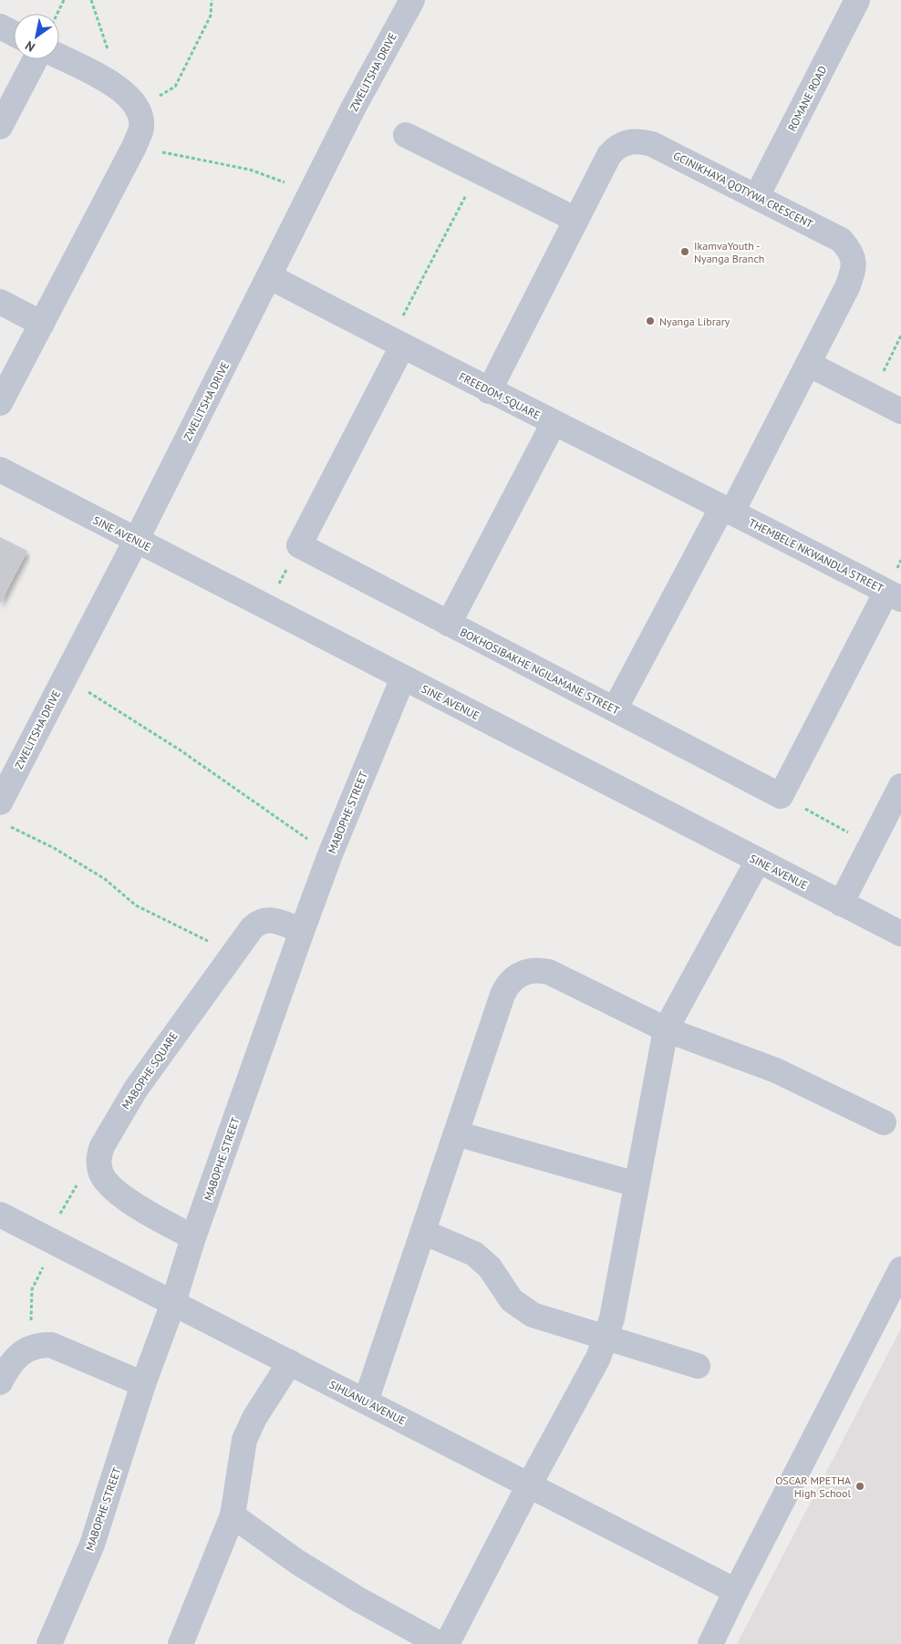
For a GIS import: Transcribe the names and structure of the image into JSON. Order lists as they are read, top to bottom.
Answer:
{
  "streets": {
    "street": [
      "ZWELITSHA DRIVE",
      "ROMANE ROAD",
      "GCINIKHAYA QOTYWA CRESCENT",
      "FREEDOM SQUARE",
      "SINE AVENUE",
      "THEMBELE NKWANDLA STREET",
      "BOKHOSIBAKHE NGILAMANE STREET",
      "MABOPHE STREET",
      "MABOPHE SQUARE",
      "SIHLANU AVENUE"
    ]
  },
  "crossings": [
    ["ZWELITSHA DRIVE", "FREEDOM SQUARE"],
    ["ZWELITSHA DRIVE", "SINE AVENUE"],
    ["ROMANE ROAD", "GCINIKHAYA QOTYWA CRESCENT"],
    ["GCINIKHAYA QOTYWA CRESCENT", "FREEDOM SQUARE"],
    ["GCINIKHAYA QOTYWA CRESCENT", "THEMBELE NKWANDLA STREET"],
    ["GCINIKHAYA QOTYWA CRESCENT", "BOKHOSIBAKHE NGILAMANE STREET"],
    ["FREEDOM SQUARE", "THEMBELE NKWANDLA STREET"],
    ["SINE AVENUE", "MABOPHE STREET"],
    ["MABOPHE STREET", "MABOPHE SQUARE"],
    ["MABOPHE STREET", "SIHLANU AVENUE"]
  ],
  "places": ["IkamvaYouth - Nyanga Branch", "Nyanga Library", "OSCAR MPETHA High School"],
  "north": "bottom left"
}
